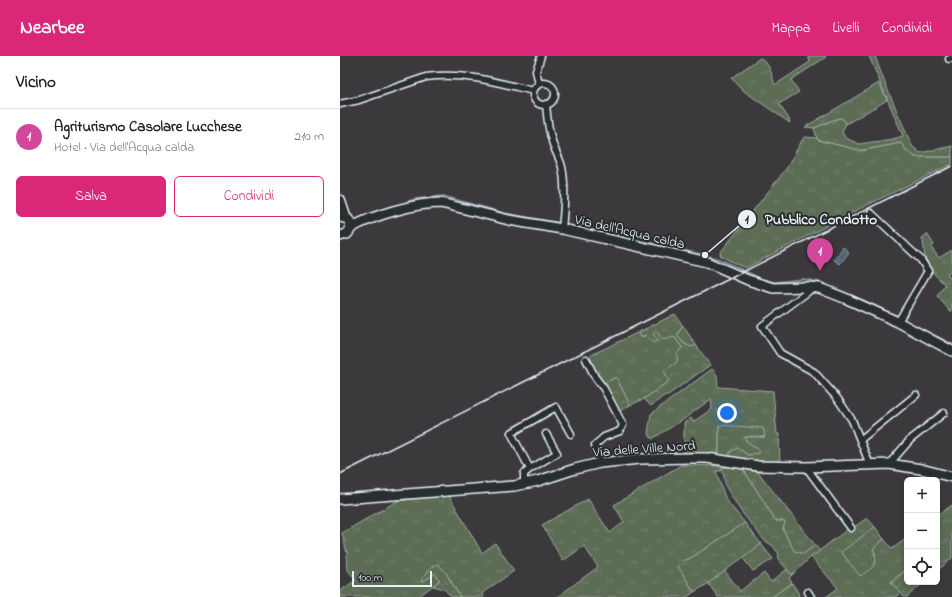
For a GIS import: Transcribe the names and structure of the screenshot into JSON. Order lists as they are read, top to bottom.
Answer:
{
  "streets": {
    "street": ["Via dell'Acqua calda", "Via delle Ville Nord"]
  },
  "places": ["Pubblico Condotto"],
  "scale_bar": "100 m",
  "page": {
    "header": "Nearbee",
    "nav": ["Mappa", "Livelli", "Condividi"],
    "heading": "Vicino",
    "list": [
      {
        "mark": "1",
        "name": "Agriturismo Casolare Lucchese",
        "note": "Hotel · Via dell'Acqua calda",
        "value": "210 m"
      }
    ],
    "buttons": ["Salva", "Condividi"],
    "pins": "1",
    "map_buttons": ["+", "−"],
    "scale": "100 m"
  }
}
